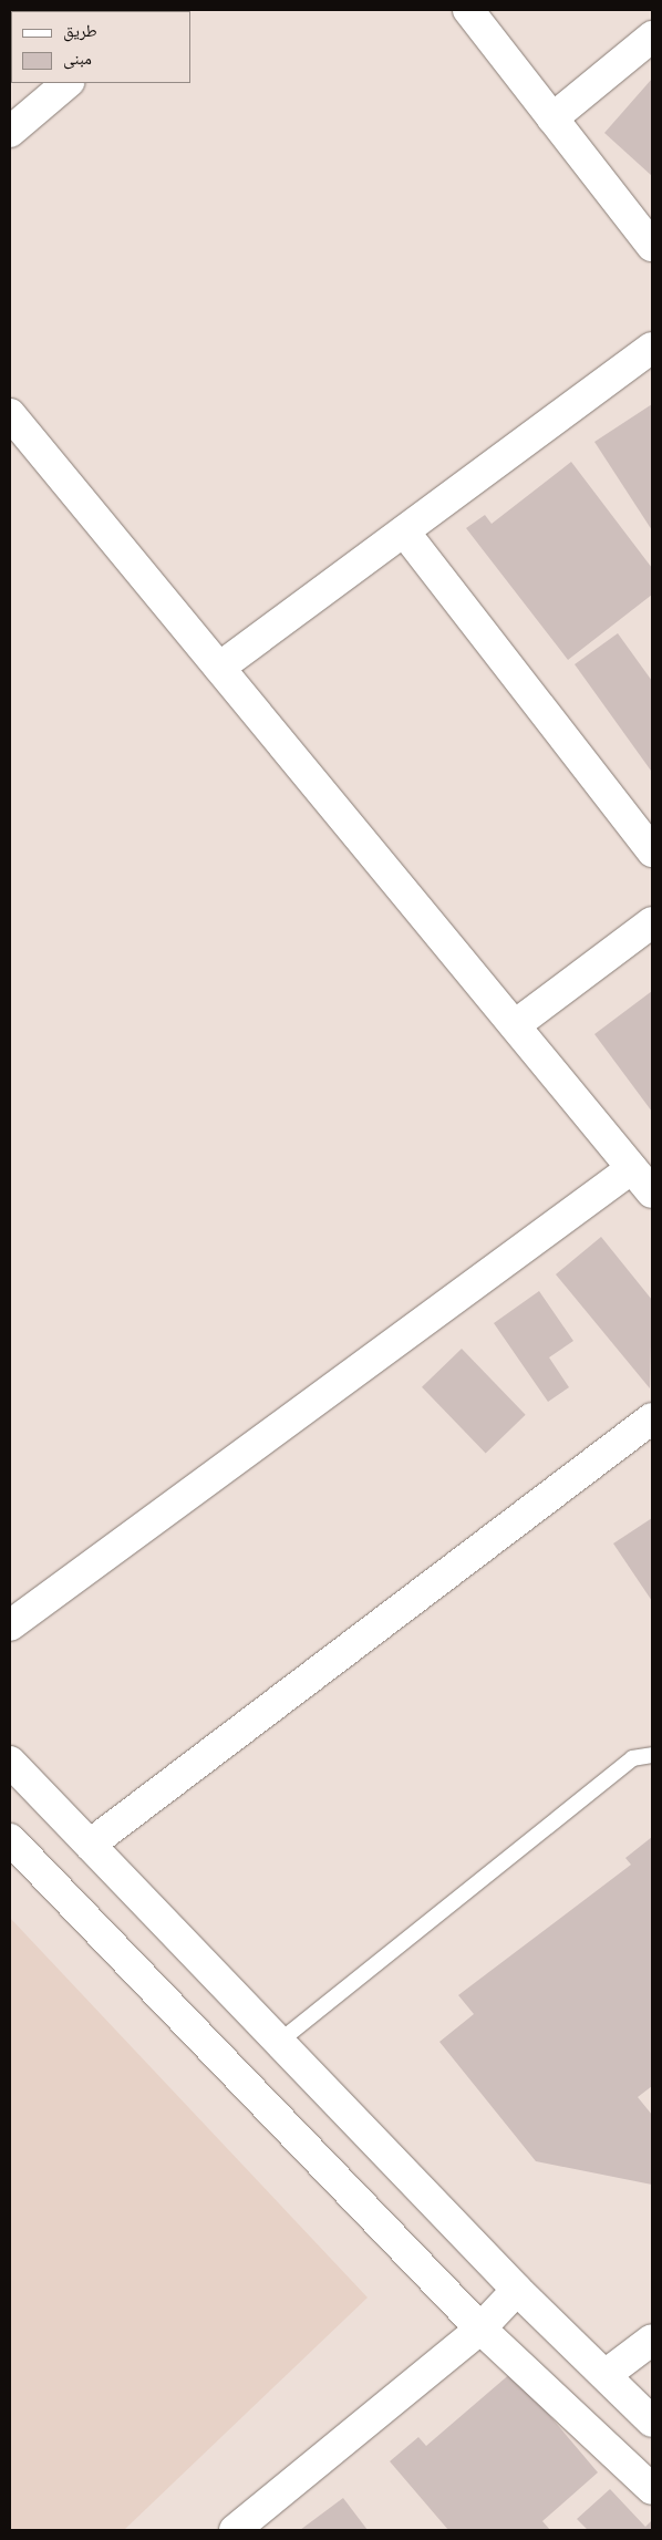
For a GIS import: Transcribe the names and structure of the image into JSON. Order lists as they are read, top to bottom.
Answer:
{
  "legend": ["طريق", "مبنى"]
}
